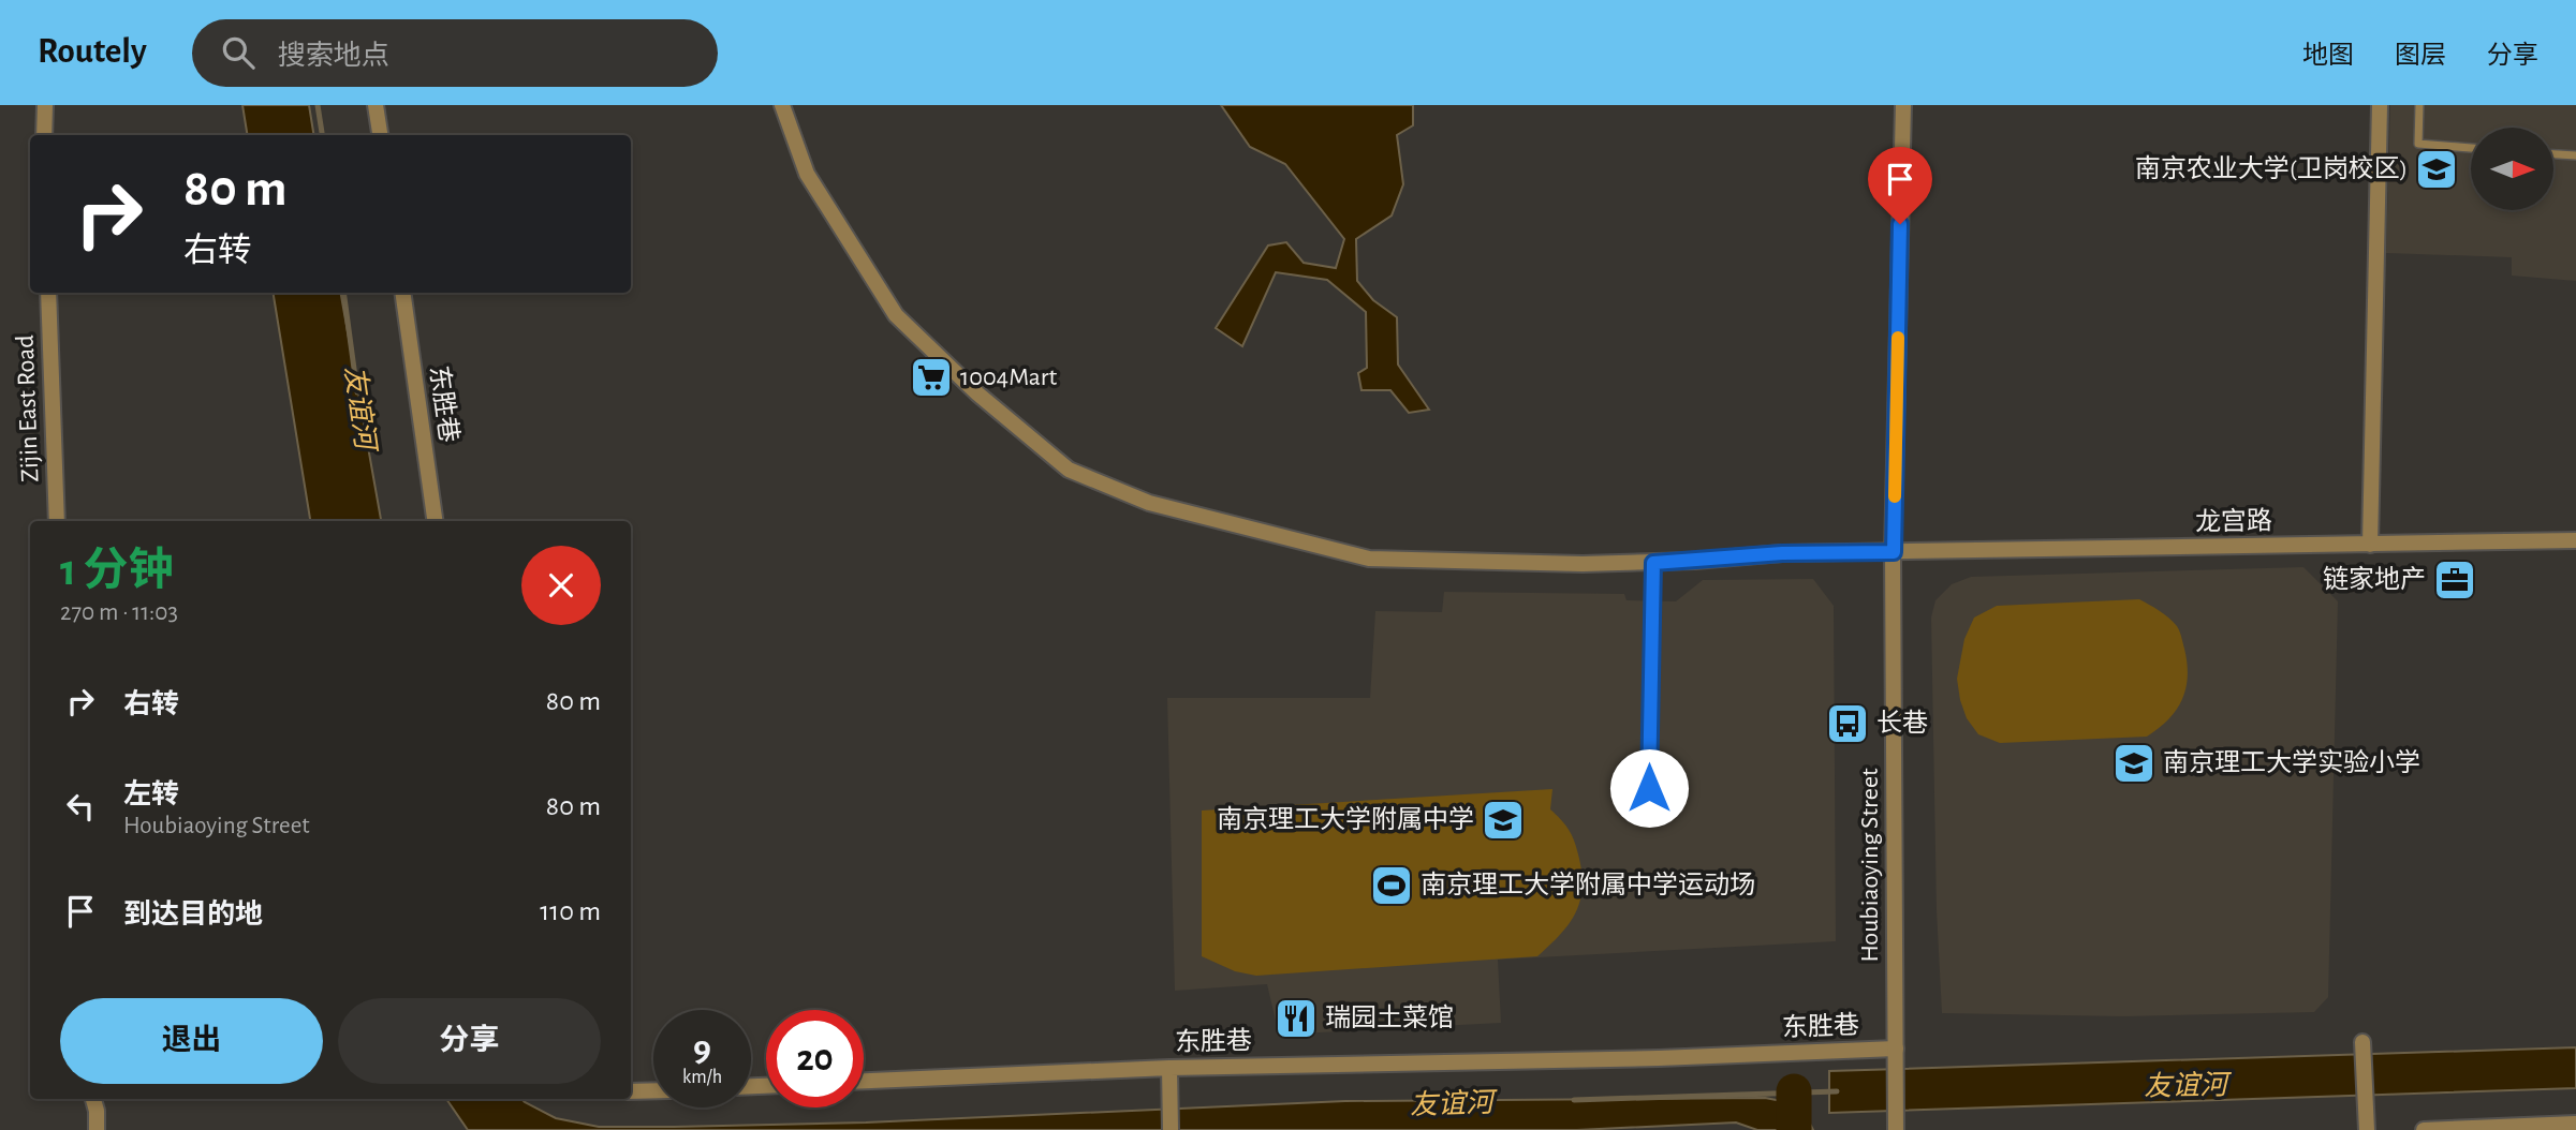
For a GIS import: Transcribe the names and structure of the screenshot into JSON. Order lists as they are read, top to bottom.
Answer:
{
  "streets": {
    "street": [
      "东胜巷",
      "Zijin East Road",
      "龙宫路",
      "Houbiaoying Street"
    ]
  },
  "crossings": [
    ["东胜巷", "Houbiaoying Street"],
    ["龙宫路", "Houbiaoying Street"]
  ],
  "water": ["友谊河"],
  "places": {
    "school or university": ["南京农业大学(卫岗校区)", "南京理工大学实验小学", "南京理工大学附属中学"],
    "supermarket": ["1004Mart"],
    "office": ["链家地产"],
    "bus stop": ["长巷"],
    "sports": ["南京理工大学附属中学运动场"],
    "restaurant": ["瑞园土菜馆"]
  },
  "north": "right",
  "page": {
    "header": "Routely",
    "search": "搜索地点",
    "nav": ["地图", "图层", "分享"],
    "turn": ["80 m", "右转"],
    "heading": ["1 分钟", "270 m · 11:03"],
    "list": [
      {
        "name": "右转",
        "value": "80 m"
      },
      {
        "name": "左转",
        "note": "Houbiaoying Street",
        "value": "80 m"
      },
      {
        "name": "到达目的地",
        "value": "110 m"
      }
    ],
    "buttons": ["退出", "分享"],
    "speed": "9 km/h",
    "limit": "20"
  }
}
